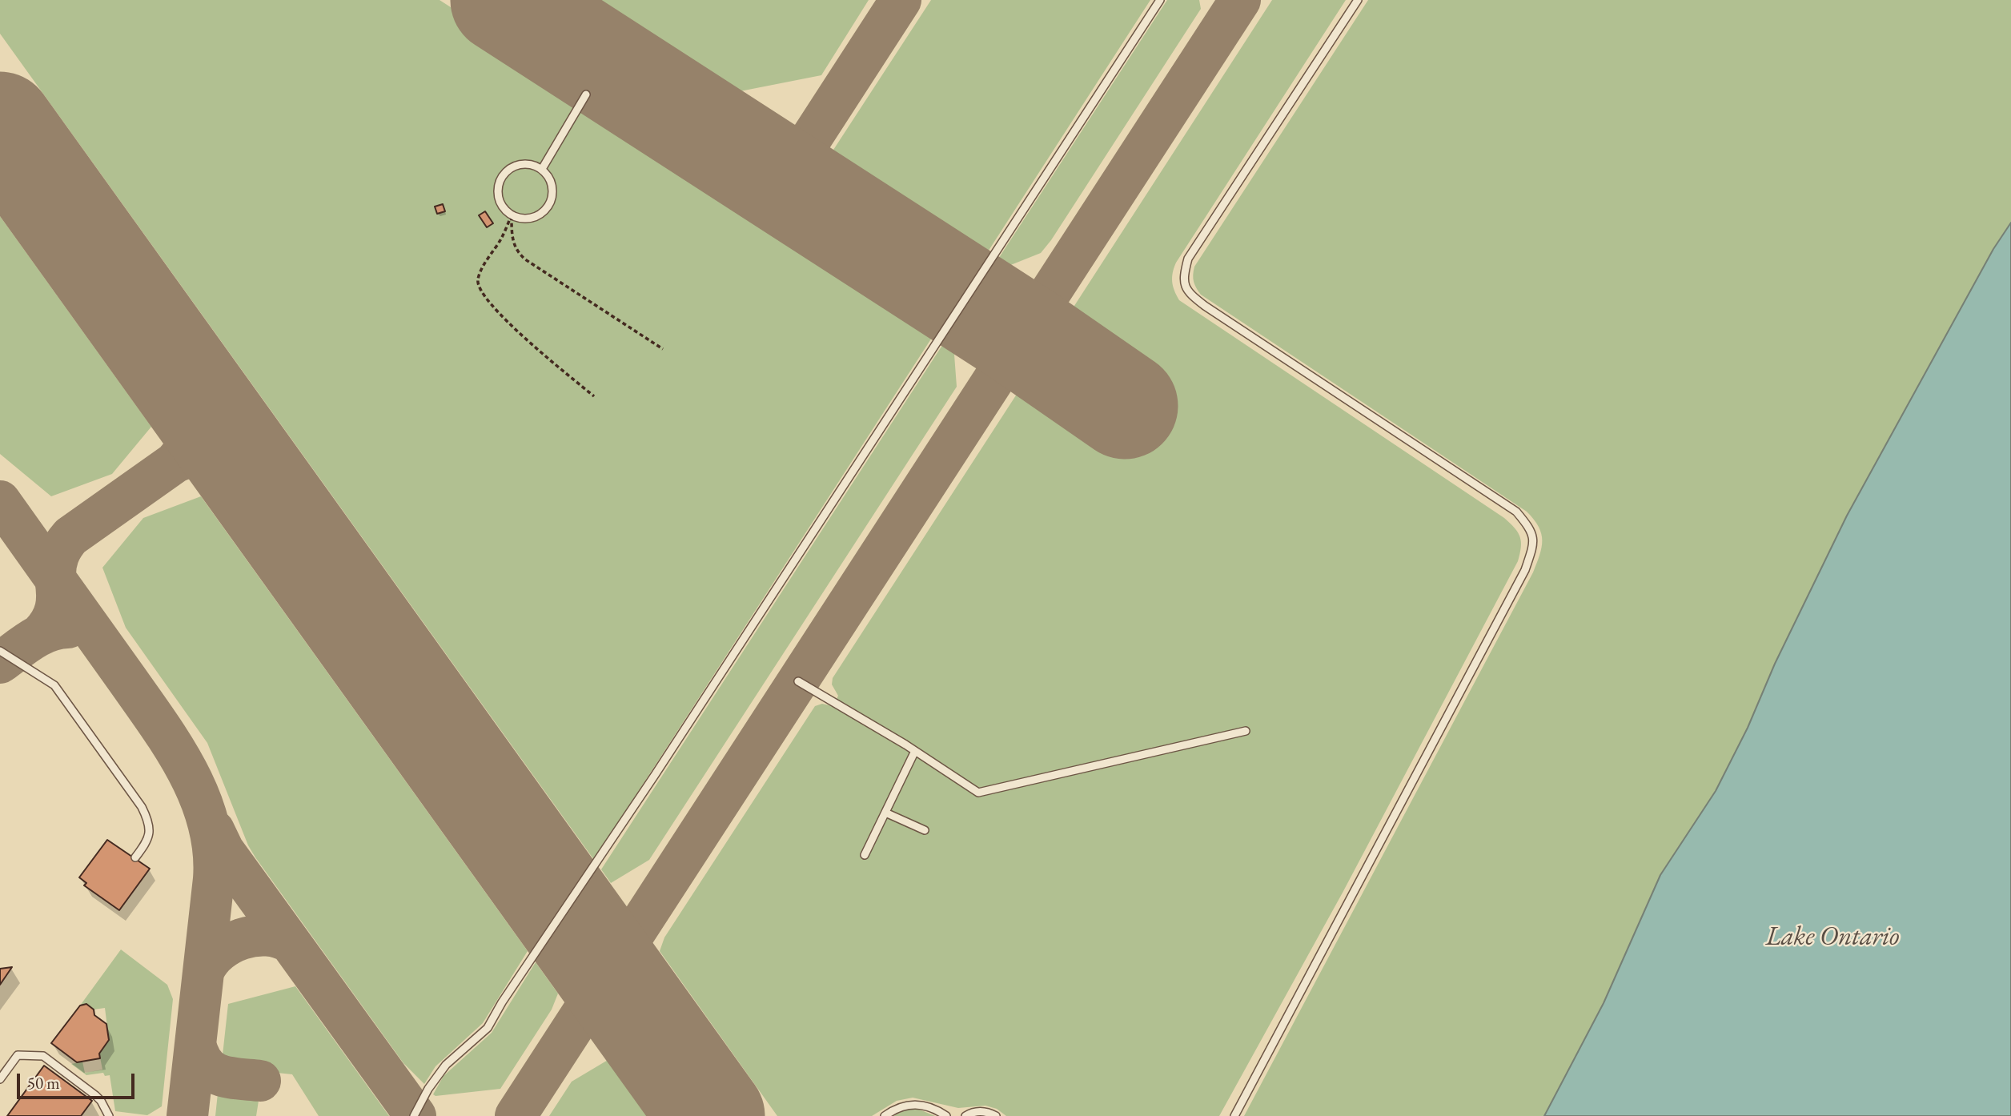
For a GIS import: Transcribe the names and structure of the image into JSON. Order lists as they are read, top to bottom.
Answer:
{
  "water": ["Lake Ontario"],
  "scale_bar": "50 m"
}
